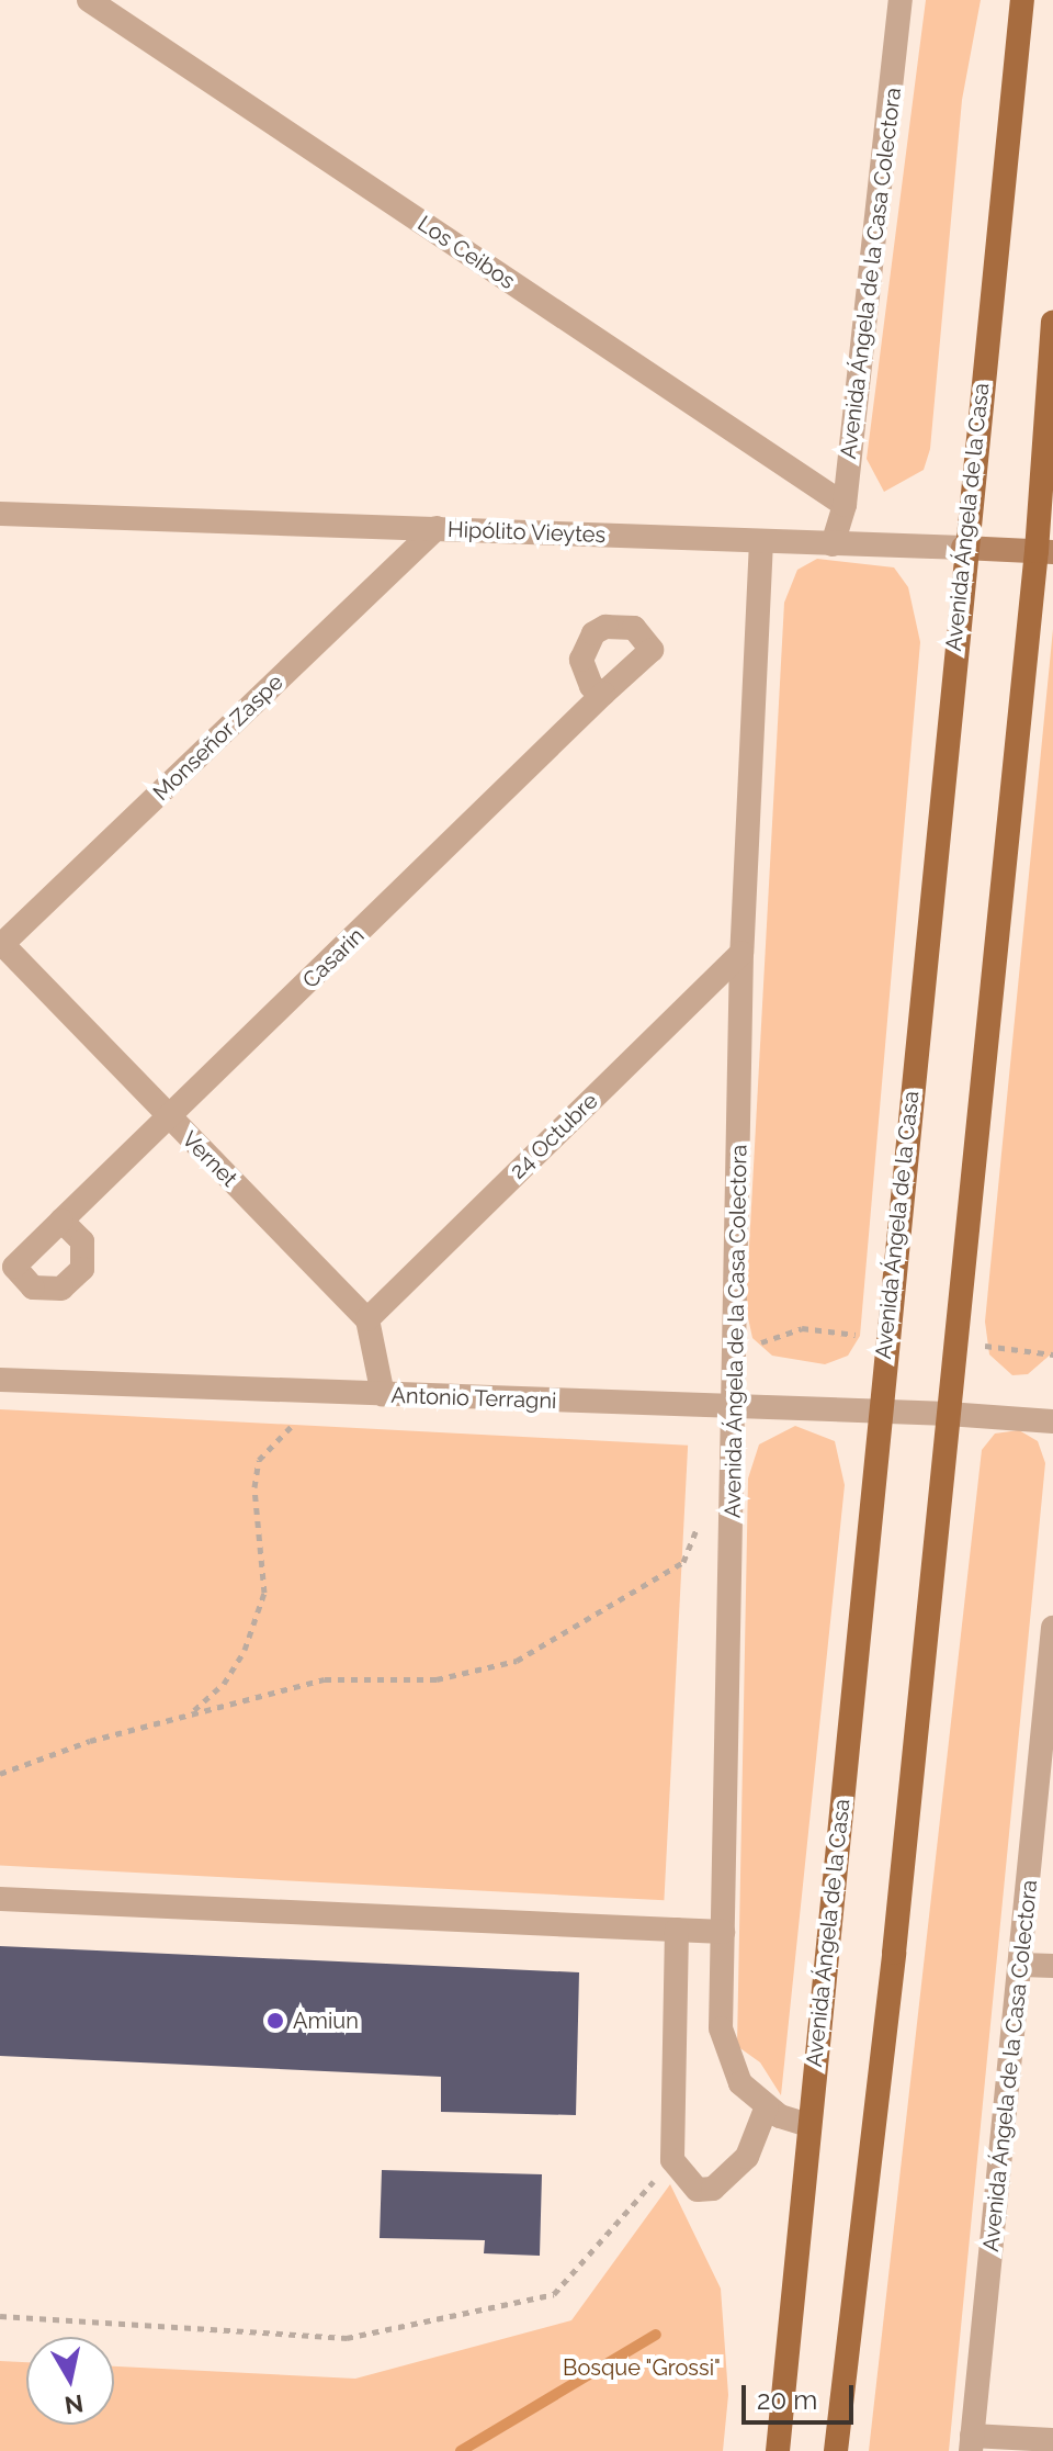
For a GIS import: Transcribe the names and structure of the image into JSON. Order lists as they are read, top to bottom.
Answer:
{
  "streets": {
    "main road": ["Avenida Ángela de la Casa", "Hipólito Vieytes"],
    "street": [
      "Los Ceibos",
      "Avenida Ángela de la Casa Colectora",
      "Monseñor Zaspe",
      "Casarin",
      "24 Octubre",
      "Vernet",
      "Antonio Terragni"
    ]
  },
  "crossings": [
    ["Los Ceibos", "Avenida Ángela de la Casa Colectora"],
    ["Avenida Ángela de la Casa Colectora", "Avenida Ángela de la Casa"],
    ["Avenida Ángela de la Casa Colectora", "Hipólito Vieytes"],
    ["Avenida Ángela de la Casa Colectora", "24 Octubre"],
    ["Avenida Ángela de la Casa Colectora", "Antonio Terragni"],
    ["Avenida Ángela de la Casa", "Hipólito Vieytes"],
    ["Avenida Ángela de la Casa", "Antonio Terragni"],
    ["Hipólito Vieytes", "Monseñor Zaspe"],
    ["Monseñor Zaspe", "Vernet"],
    ["Casarin", "Vernet"],
    ["24 Octubre", "Vernet"]
  ],
  "parks": ["Bosque \"Grossi\""],
  "places": ["Amiun"],
  "scale_bar": "20 m",
  "north": "bottom"
}
